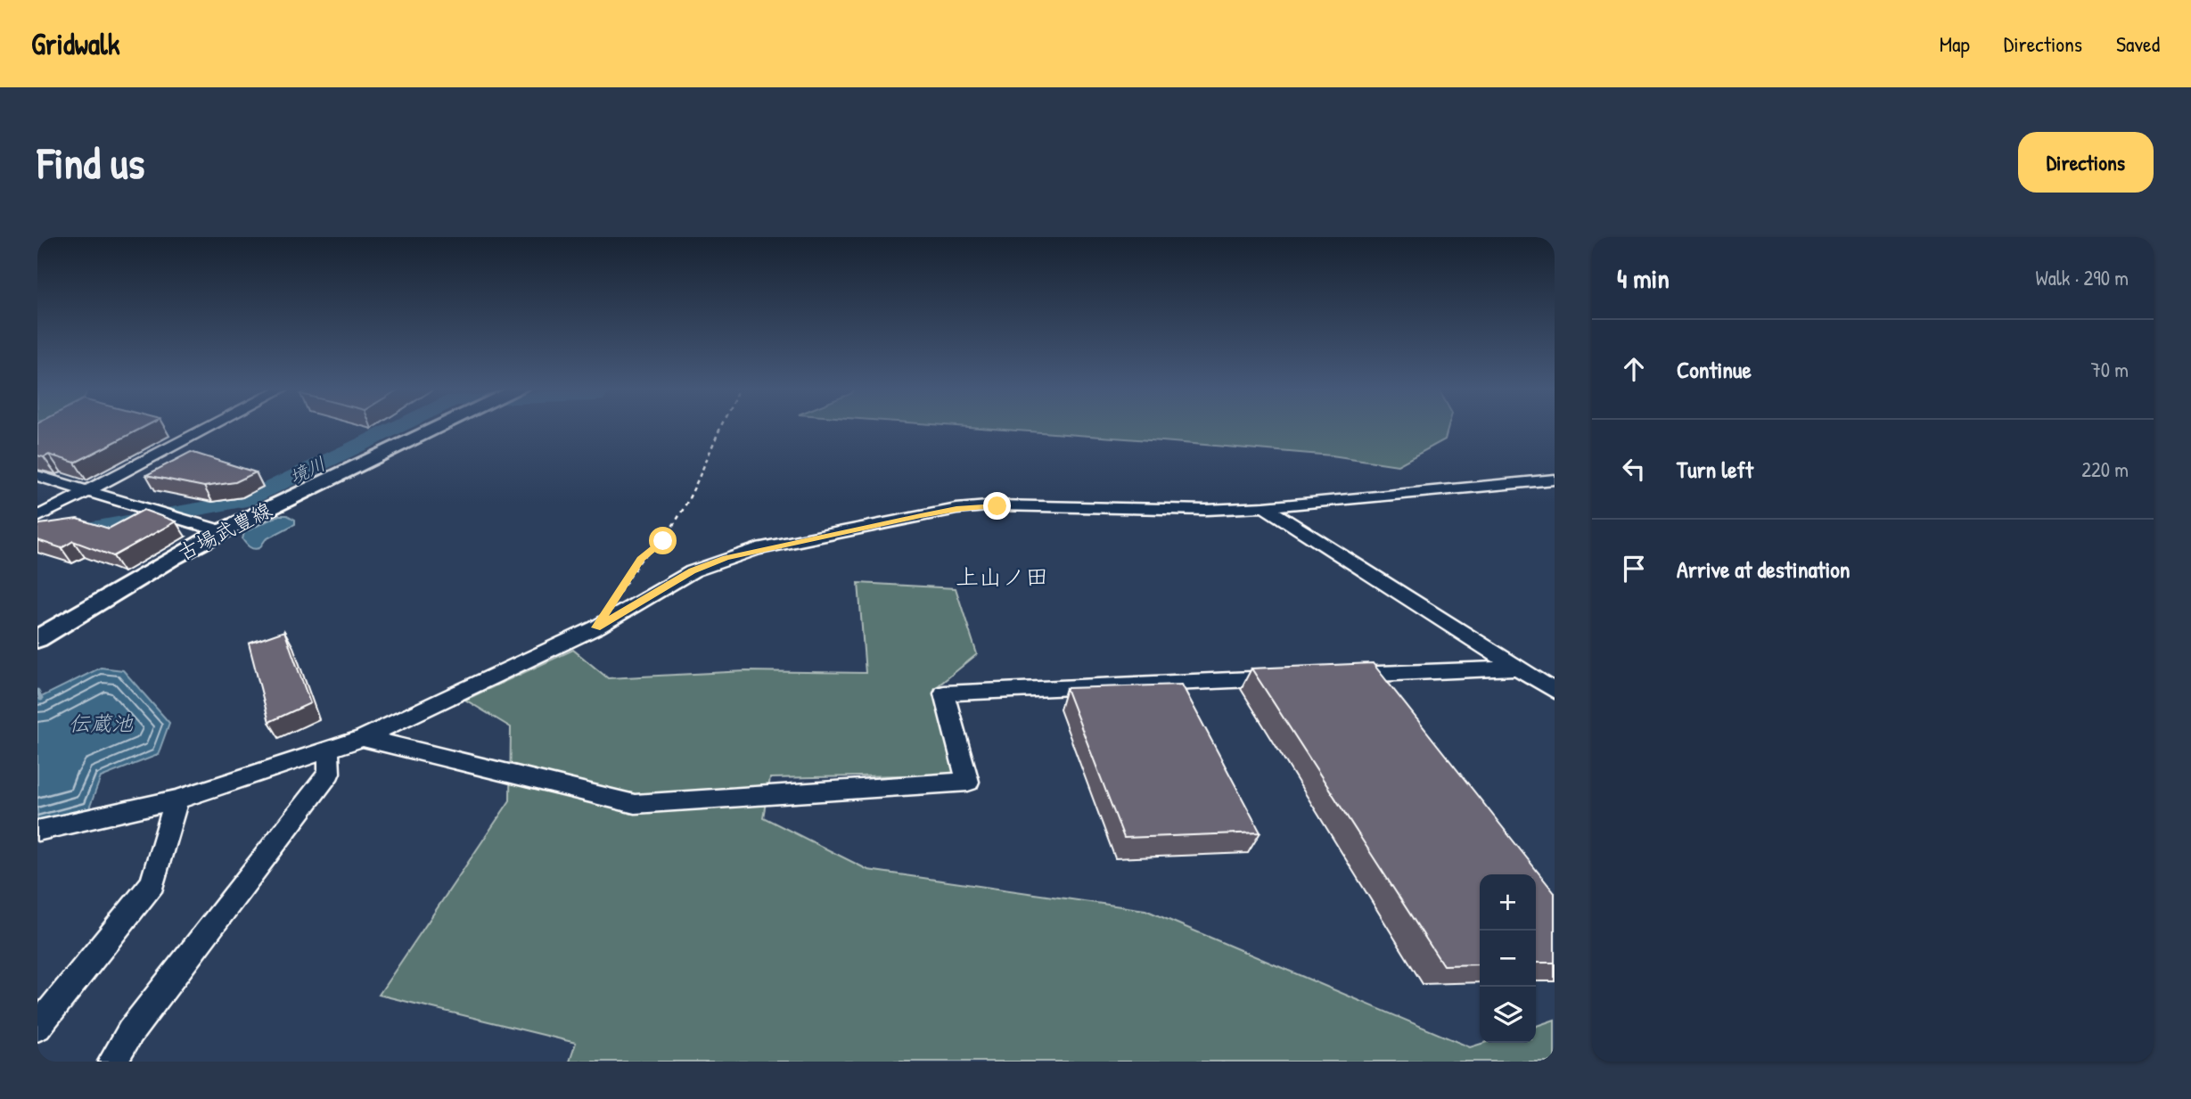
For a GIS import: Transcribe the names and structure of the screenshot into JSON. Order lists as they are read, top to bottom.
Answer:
{
  "streets": {
    "main road": ["古場武豊線"]
  },
  "districts": ["上山ノ田"],
  "water": ["境川", "伝蔵池"],
  "page": {
    "header": "Gridwalk",
    "nav": ["Map", "Directions", "Saved"],
    "buttons": "Directions",
    "title": "Find us",
    "heading": ["4 min", "Walk · 290 m"],
    "list": [
      ["Continue", "70 m"],
      ["Turn left", "220 m"],
      "Arrive at destination"
    ],
    "map_buttons": ["+", "−"]
  }
}
